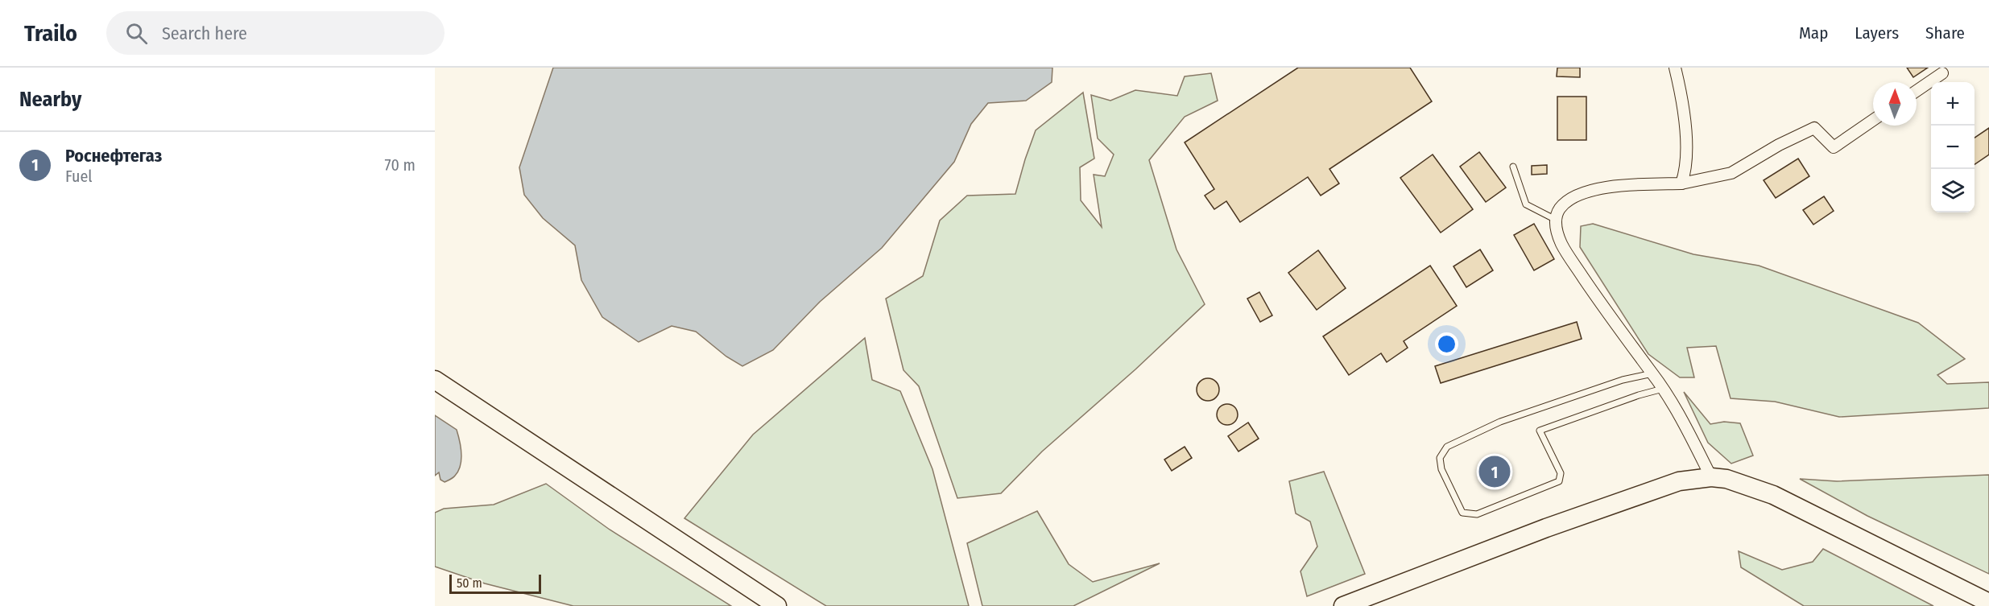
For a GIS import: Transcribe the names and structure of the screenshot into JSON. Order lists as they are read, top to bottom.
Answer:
{
  "scale_bar": "50 m",
  "north": "top",
  "page": {
    "header": "Trailo",
    "search": "Search here",
    "nav": ["Map", "Layers", "Share"],
    "heading": "Nearby",
    "map_buttons": ["+", "−"],
    "list": [
      {
        "mark": "1",
        "name": "Роснефтегаз",
        "note": "Fuel",
        "value": "70 m"
      }
    ],
    "pins": "1",
    "scale": "50 m"
  }
}
